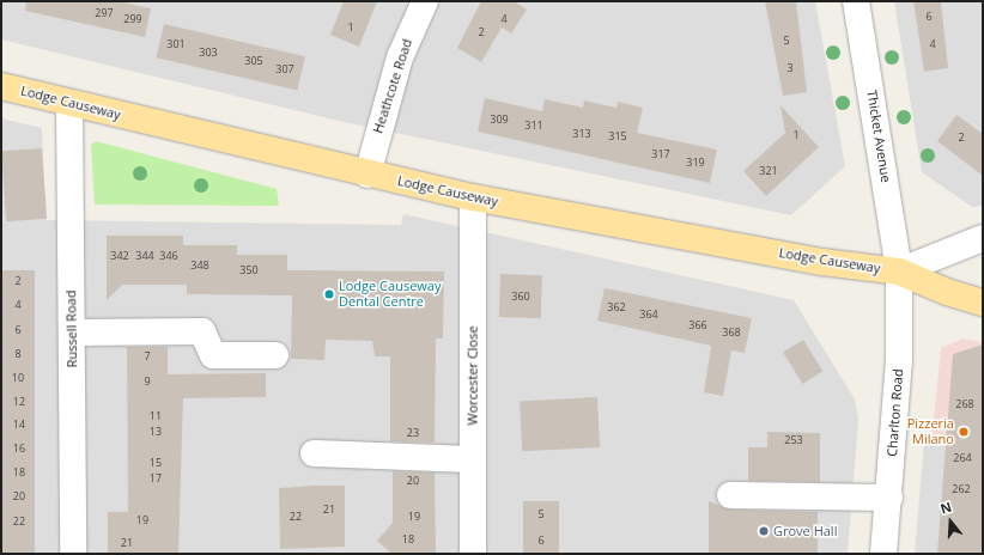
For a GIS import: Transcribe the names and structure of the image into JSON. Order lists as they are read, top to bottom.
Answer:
{
  "streets": {
    "main road": ["Lodge Causeway"],
    "street": [
      "Heathcote Road",
      "Thicket Avenue",
      "Russell Road",
      "Worcester Close",
      "Charlton Road"
    ]
  },
  "crossings": [
    ["Heathcote Road", "Lodge Causeway"],
    ["Lodge Causeway", "Thicket Avenue"],
    ["Lodge Causeway", "Russell Road"],
    ["Lodge Causeway", "Worcester Close"],
    ["Lodge Causeway", "Charlton Road"],
    ["Thicket Avenue", "Charlton Road"]
  ],
  "places": ["Lodge Causeway Dental Centre", "Pizzeria Milano", "Grove Hall"],
  "house_numbers": [
    "297",
    "6",
    "299",
    "4",
    "1",
    "2",
    "5",
    "301",
    "4",
    "303",
    "305",
    "3",
    "307",
    "309",
    "311",
    "313",
    "1",
    "315",
    "2",
    "317",
    "319",
    "321",
    "342",
    "344",
    "346",
    "348",
    "350",
    "2",
    "360",
    "4",
    "362",
    "364",
    "366",
    "6",
    "368",
    "8",
    "7",
    "10",
    "9",
    "12",
    "268",
    "11",
    "14",
    "13",
    "23",
    "253",
    "16",
    "264",
    "15",
    "18",
    "17",
    "20",
    "262",
    "20",
    "21",
    "5",
    "22",
    "19",
    "19",
    "22",
    "18",
    "6",
    "21"
  ],
  "north": "top"
}
